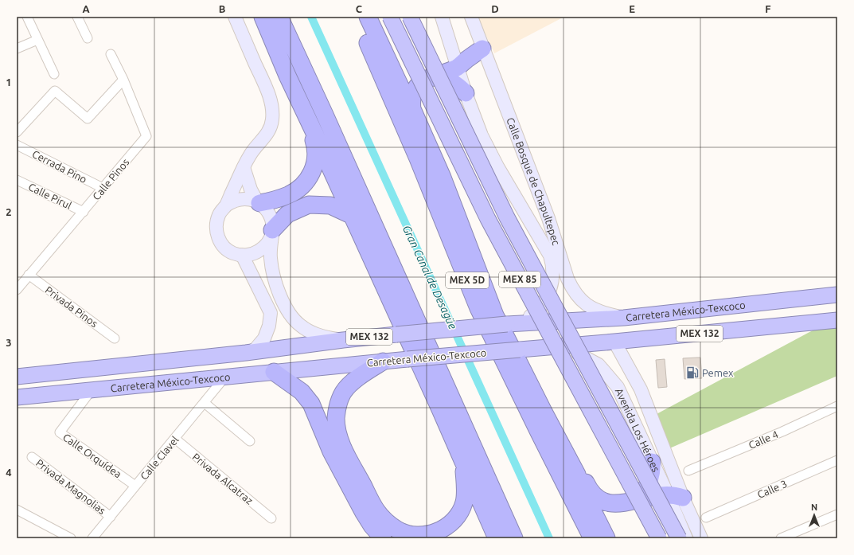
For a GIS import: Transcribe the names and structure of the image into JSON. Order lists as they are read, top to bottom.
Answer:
{
  "streets": {
    "highway": [
      "MEX 85",
      "MEX 5D",
      "Carretera México-Texcoco",
      "MEX 132"
    ],
    "main road": ["Calle Bosque de Chapultepec", "Avenida Los Héroes"],
    "street": [
      "Cerrada Pino",
      "Calle Pinos",
      "Calle Pirul",
      "Privada Pinos",
      "Calle 4",
      "Calle Orquídea",
      "Calle Clavel",
      "Privada Alcatraz",
      "Privada Magnolias",
      "Calle 3"
    ]
  },
  "crossings": [
    ["Cerrada Pino", "Calle Pinos"],
    ["Calle Pinos", "Calle Pirul"],
    ["Calle Pinos", "Privada Pinos"],
    ["Calle Bosque de Chapultepec", "Carretera México-Texcoco"],
    ["Carretera México-Texcoco", "Avenida Los Héroes"],
    ["Carretera México-Texcoco", "Calle Orquídea"],
    ["Carretera México-Texcoco", "Calle Clavel"],
    ["Calle Orquídea", "Calle Clavel"],
    ["Calle Clavel", "Privada Alcatraz"],
    ["Calle Clavel", "Privada Magnolias"]
  ],
  "water": ["Gran Canal de Desagüe"],
  "places": {
    "fuel station": ["Pemex"]
  },
  "north": "top",
  "grid": {
    "columns": [
      "A",
      "B",
      "C",
      "D",
      "E",
      "F"
    ],
    "rows": [
      "1",
      "2",
      "3",
      "4"
    ]
  }
}
